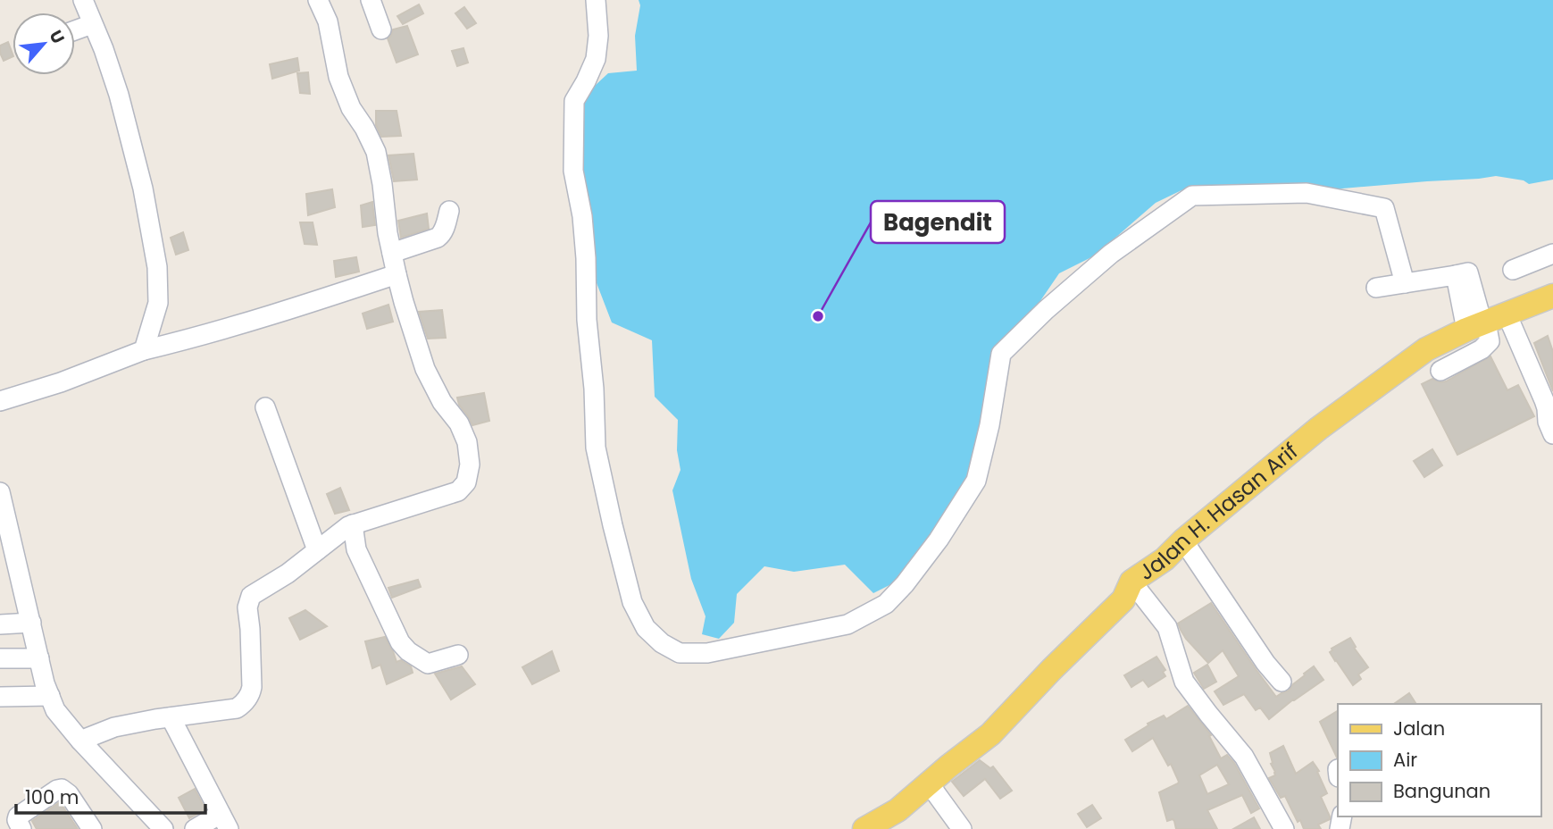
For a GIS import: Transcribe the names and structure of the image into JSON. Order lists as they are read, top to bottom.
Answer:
{
  "streets": {
    "main road": ["Jalan H. Hasan Arif"]
  },
  "places": ["Bagendit"],
  "legend": ["Jalan", "Air", "Bangunan"],
  "scale_bar": "100 m",
  "north": "top right"
}
